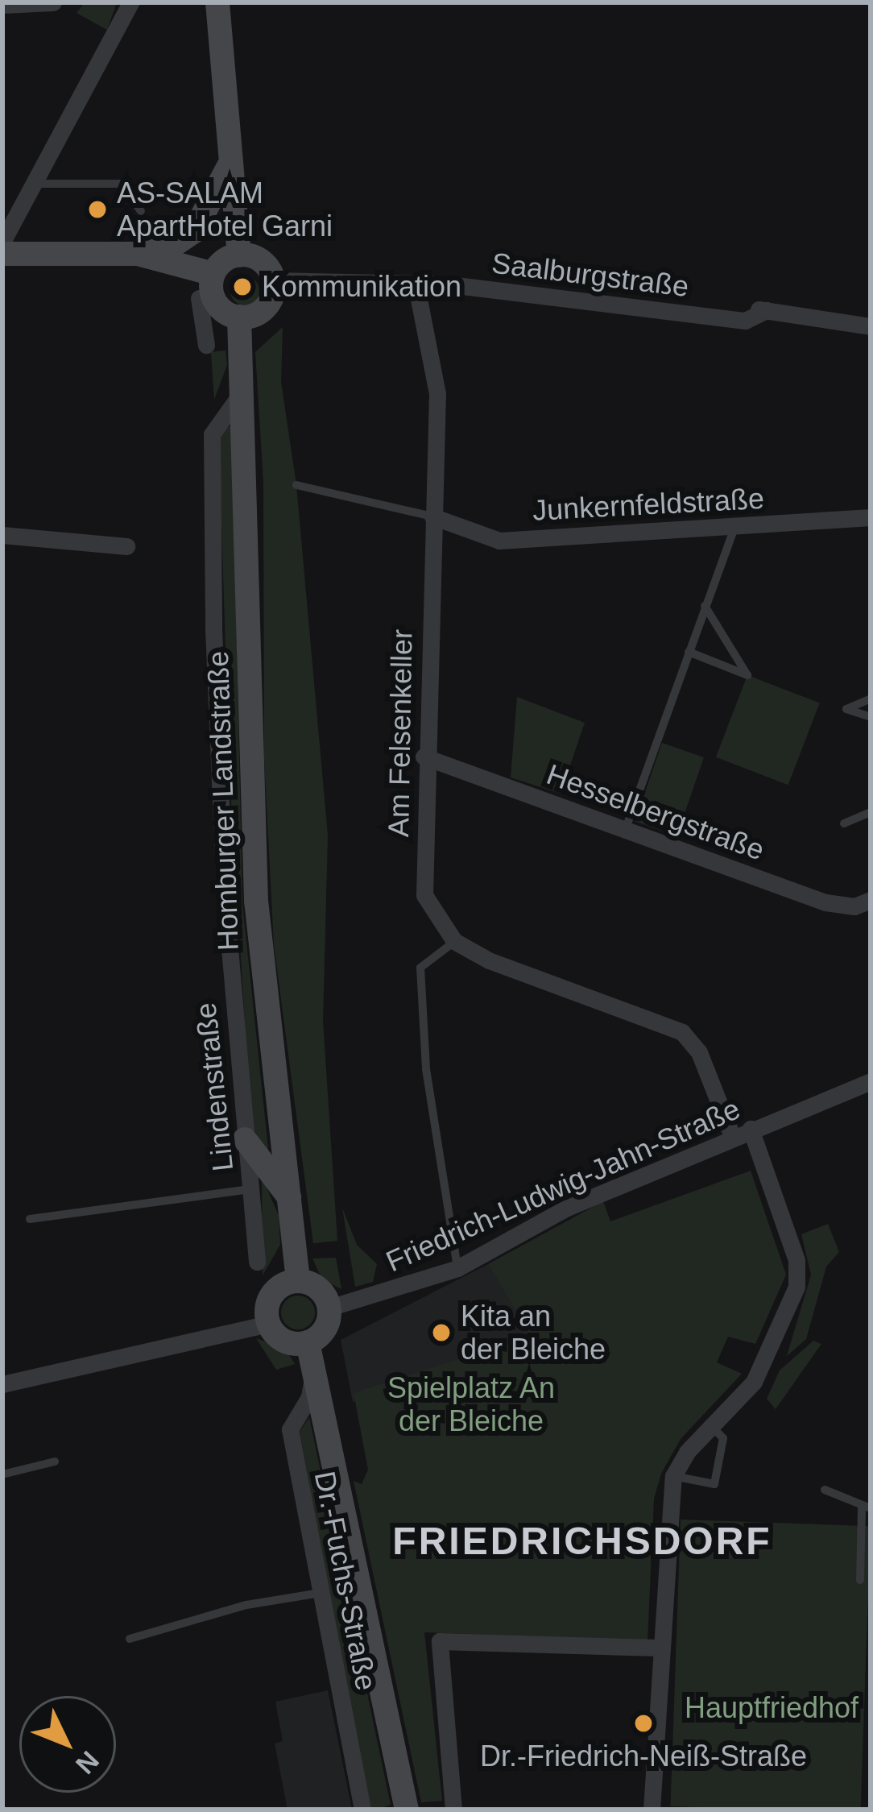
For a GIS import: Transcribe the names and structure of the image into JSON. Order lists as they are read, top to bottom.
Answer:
{
  "streets": {
    "street": [
      "Saalburgstraße",
      "Junkernfeldstraße",
      "Am Felsenkeller",
      "Homburger Landstraße",
      "Hesselbergstraße",
      "Lindenstraße",
      "Friedrich-Ludwig-Jahn-Straße",
      "Dr.-Fuchs-Straße"
    ]
  },
  "crossings": [
    ["Saalburgstraße", "Am Felsenkeller"],
    ["Saalburgstraße", "Homburger Landstraße"],
    ["Junkernfeldstraße", "Am Felsenkeller"],
    ["Am Felsenkeller", "Hesselbergstraße"],
    ["Am Felsenkeller", "Friedrich-Ludwig-Jahn-Straße"],
    ["Homburger Landstraße", "Lindenstraße"],
    ["Homburger Landstraße", "Friedrich-Ludwig-Jahn-Straße"]
  ],
  "districts": ["FRIEDRICHSDORF"],
  "parks": ["Spielplatz An der Bleiche", "Hauptfriedhof"],
  "places": [
    "AS-SALAM ApartHotel Garni",
    "Kommunikation",
    "Kita an der Bleiche",
    "Dr.-Friedrich-Neiß-Straße"
  ],
  "north": "bottom right"
}
